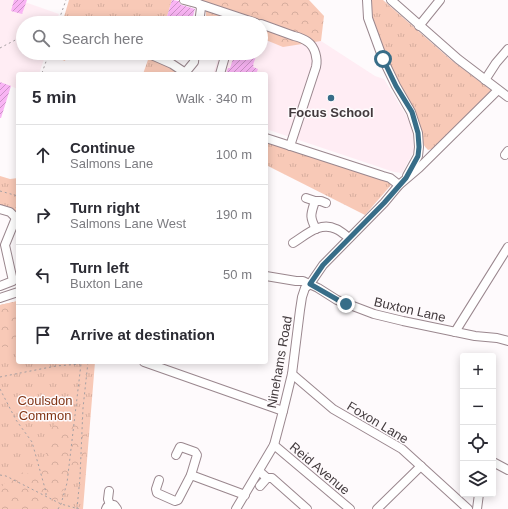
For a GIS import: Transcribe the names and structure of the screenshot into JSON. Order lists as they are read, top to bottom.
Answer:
{
  "streets": {
    "street": [
      "Buxton Lane",
      "Ninehams Road",
      "Foxon Lane",
      "Reid Avenue"
    ]
  },
  "crossings": [
    ["Buxton Lane", "Ninehams Road"],
    ["Ninehams Road", "Foxon Lane"],
    ["Ninehams Road", "Reid Avenue"]
  ],
  "parks": ["Coulsdon Common"],
  "places": ["Focus School"],
  "page": {
    "search": "Search here",
    "heading": ["5 min", "Walk · 340 m"],
    "list": [
      ["Continue", "Salmons Lane", "100 m"],
      ["Turn right", "Salmons Lane West", "190 m"],
      ["Turn left", "Buxton Lane", "50 m"],
      "Arrive at destination"
    ],
    "map_buttons": ["+", "−"]
  }
}
